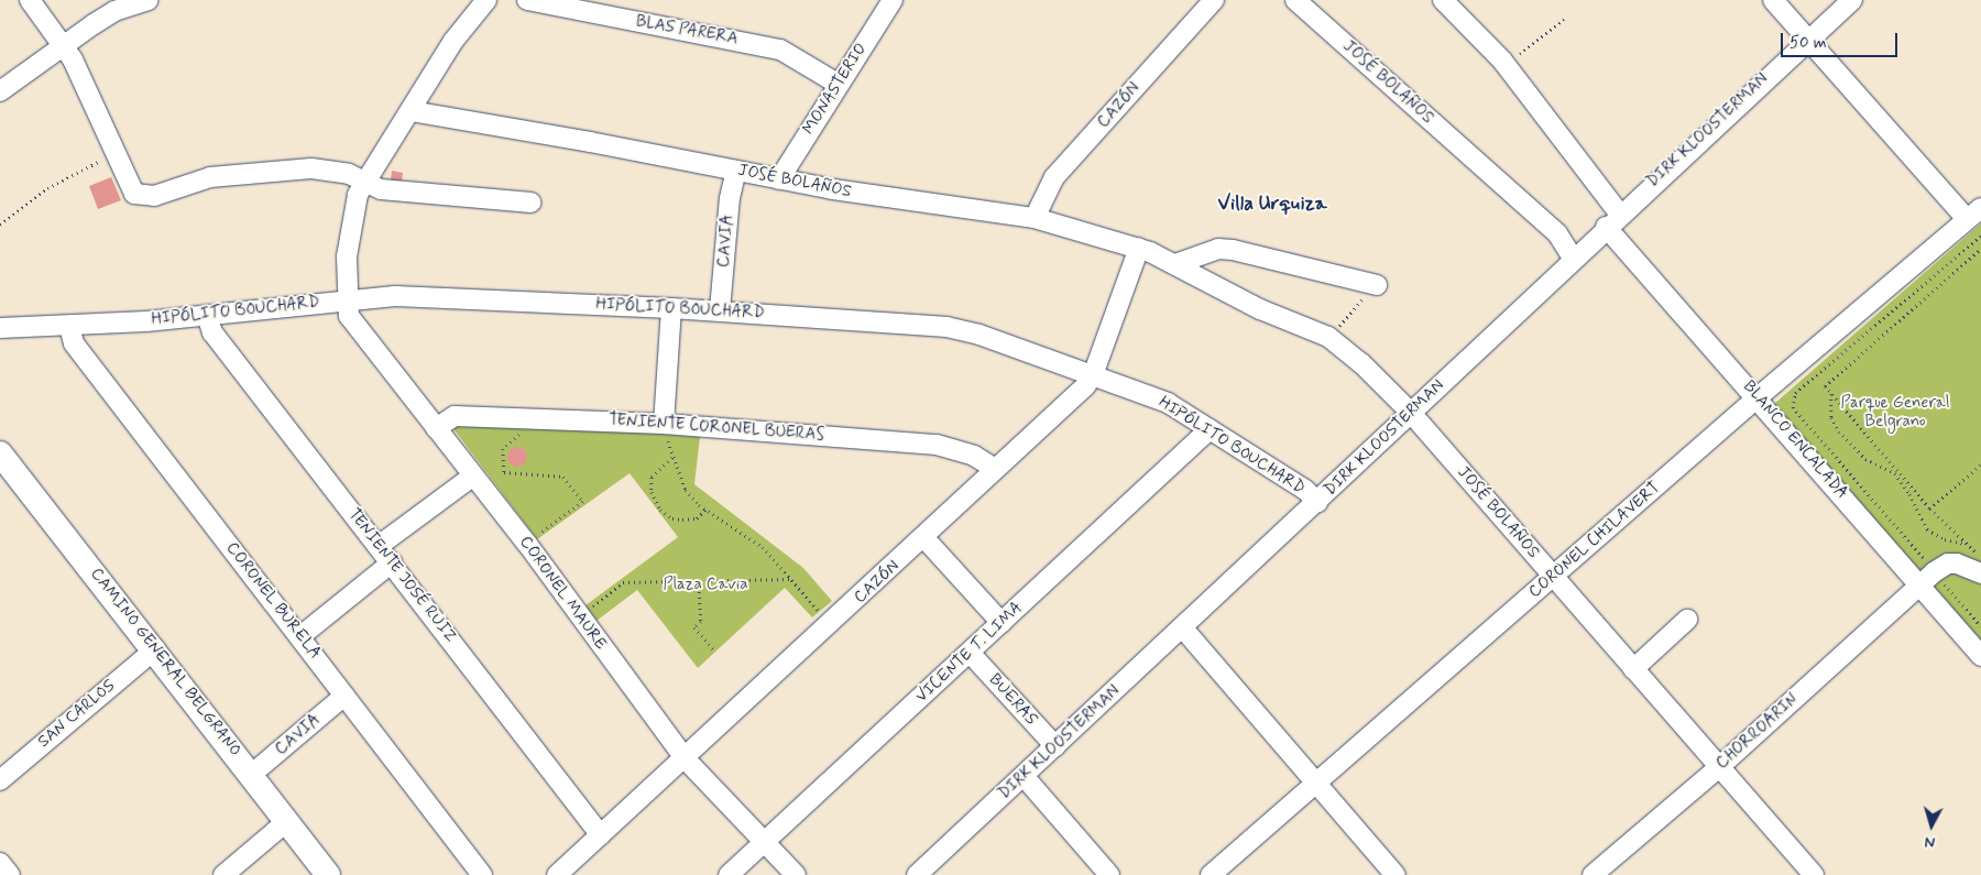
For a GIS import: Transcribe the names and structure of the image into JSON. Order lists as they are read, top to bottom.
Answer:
{
  "streets": {
    "main road": ["CAMINO GENERAL BELGRANO"],
    "street": [
      "BLAS PARERA",
      "JOSÉ BOLAÑOS",
      "MONASTERIO",
      "CAZÓN",
      "DIRK KLOOSTERMAN",
      "CAVIA",
      "HIPÓLITO BOUCHARD",
      "TENIENTE CORONEL BUERAS",
      "BLANCO ENCALADA",
      "CORONEL CHILAVERT",
      "TENIENTE JOSÉ RUIZ",
      "CORONEL MAURE",
      "CORONEL BURELA",
      "VICENTE T. LIMA",
      "BUERAS",
      "SAN CARLOS",
      "CHORROARIN"
    ]
  },
  "crossings": [
    ["BLAS PARERA", "MONASTERIO"],
    ["JOSÉ BOLAÑOS", "MONASTERIO"],
    ["JOSÉ BOLAÑOS", "CAZÓN"],
    ["JOSÉ BOLAÑOS", "DIRK KLOOSTERMAN"],
    ["JOSÉ BOLAÑOS", "CAVIA"],
    ["JOSÉ BOLAÑOS", "CORONEL CHILAVERT"],
    ["JOSÉ BOLAÑOS", "CORONEL MAURE"],
    ["JOSÉ BOLAÑOS", "CHORROARIN"],
    ["CAZÓN", "HIPÓLITO BOUCHARD"],
    ["CAZÓN", "TENIENTE CORONEL BUERAS"],
    ["CAZÓN", "TENIENTE JOSÉ RUIZ"],
    ["CAZÓN", "CORONEL MAURE"],
    ["DIRK KLOOSTERMAN", "HIPÓLITO BOUCHARD"],
    ["DIRK KLOOSTERMAN", "BLANCO ENCALADA"],
    ["DIRK KLOOSTERMAN", "BUERAS"],
    ["CAVIA", "HIPÓLITO BOUCHARD"],
    ["CAVIA", "CORONEL BURELA"],
    ["CAVIA", "CAMINO GENERAL BELGRANO"],
    ["HIPÓLITO BOUCHARD", "TENIENTE JOSÉ RUIZ"],
    ["HIPÓLITO BOUCHARD", "CORONEL MAURE"],
    ["HIPÓLITO BOUCHARD", "CORONEL BURELA"],
    ["HIPÓLITO BOUCHARD", "VICENTE T. LIMA"],
    ["TENIENTE CORONEL BUERAS", "CORONEL MAURE"],
    ["BLANCO ENCALADA", "CORONEL CHILAVERT"],
    ["BLANCO ENCALADA", "CHORROARIN"],
    ["CORONEL MAURE", "VICENTE T. LIMA"],
    ["VICENTE T. LIMA", "BUERAS"],
    ["CAMINO GENERAL BELGRANO", "SAN CARLOS"]
  ],
  "districts": ["Villa Urquiza"],
  "parks": ["Parque General Belgrano", "Plaza Cavia"],
  "scale_bar": "50 m",
  "north": "bottom"
}
